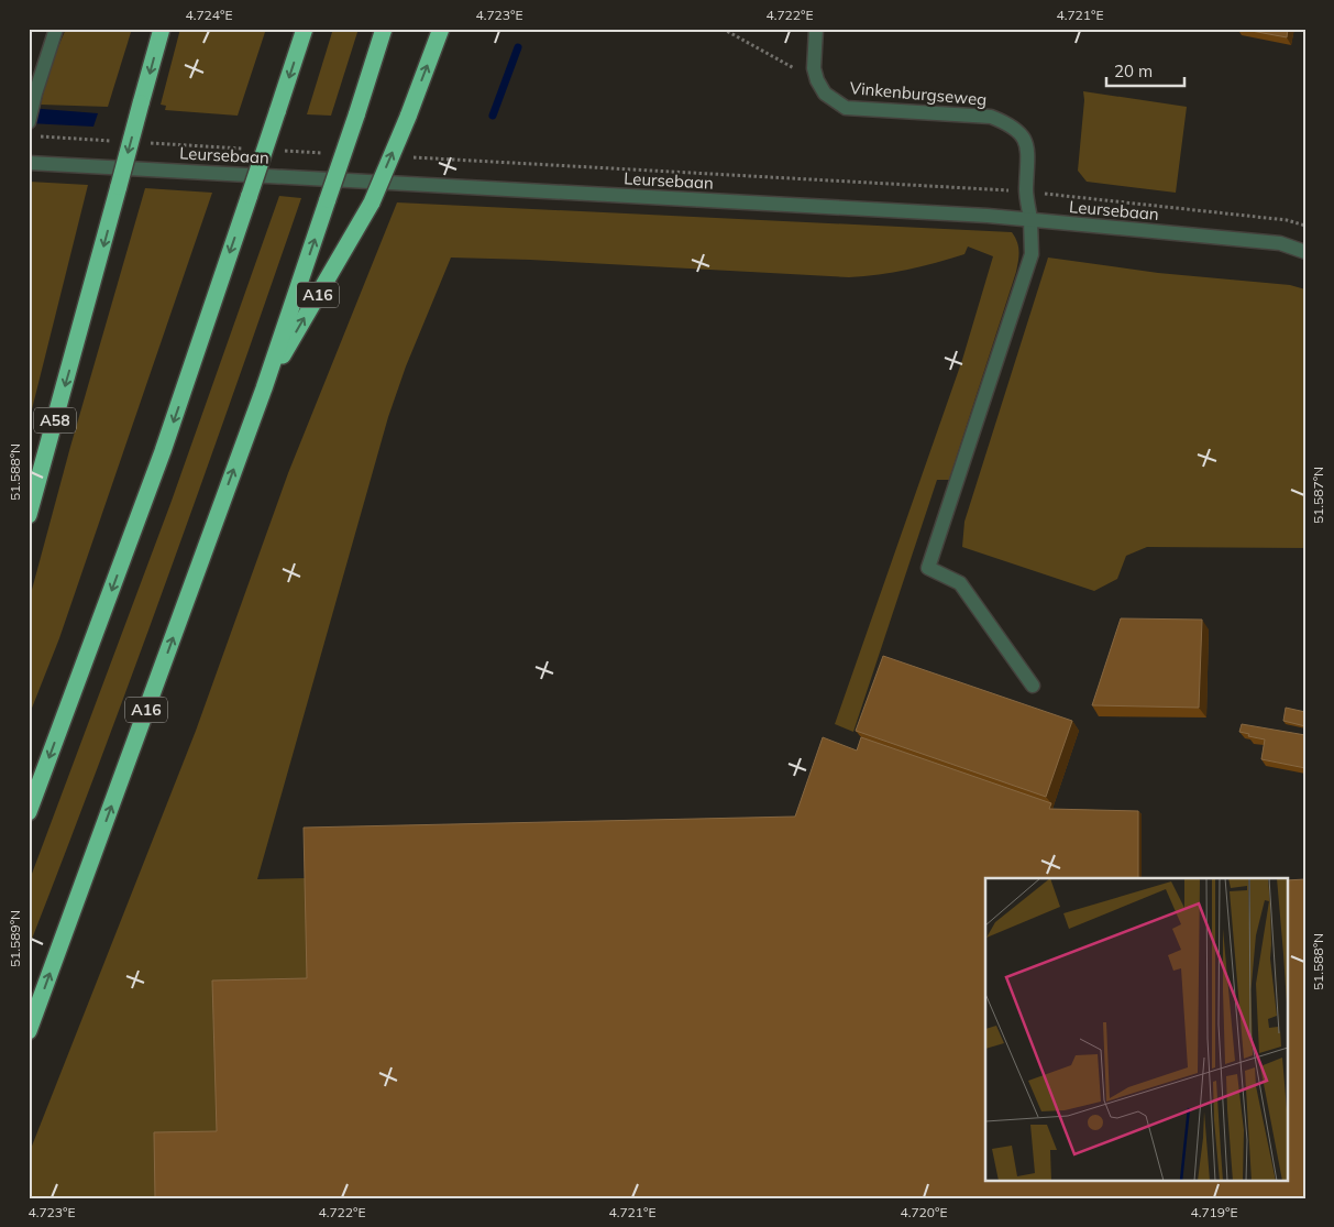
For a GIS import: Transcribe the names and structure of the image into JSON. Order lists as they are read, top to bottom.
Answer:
{
  "streets": {
    "highway": ["A16", "A58"],
    "street": ["Vinkenburgseweg", "Leursebaan"]
  },
  "crossings": [
    ["Vinkenburgseweg", "Leursebaan"]
  ],
  "scale_bar": "20 m",
  "coordinates": [
    "4.724°E",
    "4.723°E",
    "4.722°E",
    "4.721°E",
    "51.588°N",
    "51.587°N",
    "51.589°N",
    "4.720°E",
    "4.719°E"
  ]
}
